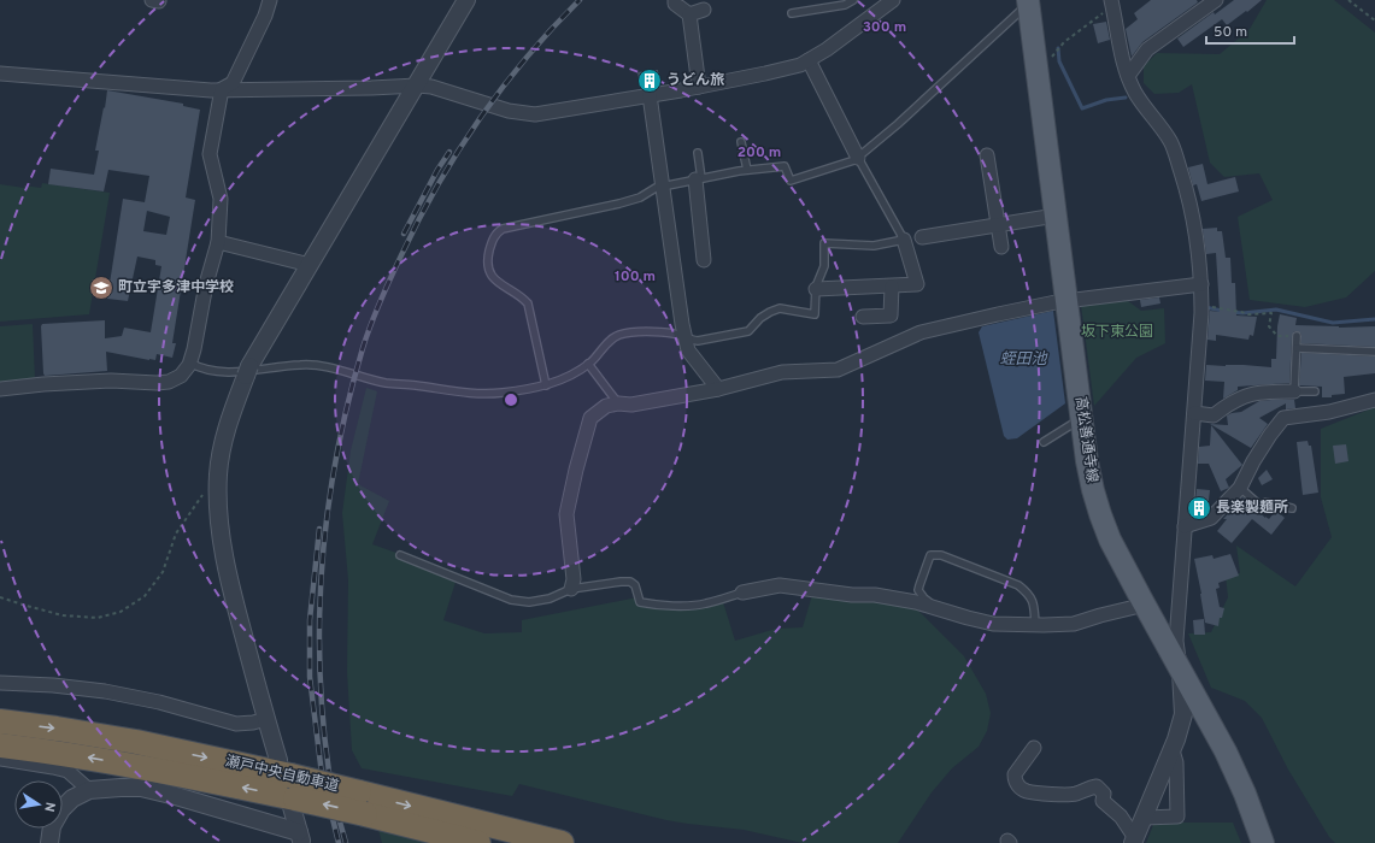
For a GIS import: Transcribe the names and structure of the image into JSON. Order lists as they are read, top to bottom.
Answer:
{
  "streets": {
    "highway": ["瀬戸中央自動車道"],
    "main road": ["高松善通寺線"]
  },
  "water": ["蛭田池"],
  "parks": ["坂下東公園"],
  "places": {
    "building": ["うどん旅", "長楽製麺所"],
    "school or university": ["町立宇多津中学校"]
  },
  "scale_bar": "50 m",
  "north": "right",
  "rings": ["300 m", "200 m", "100 m"]
}
